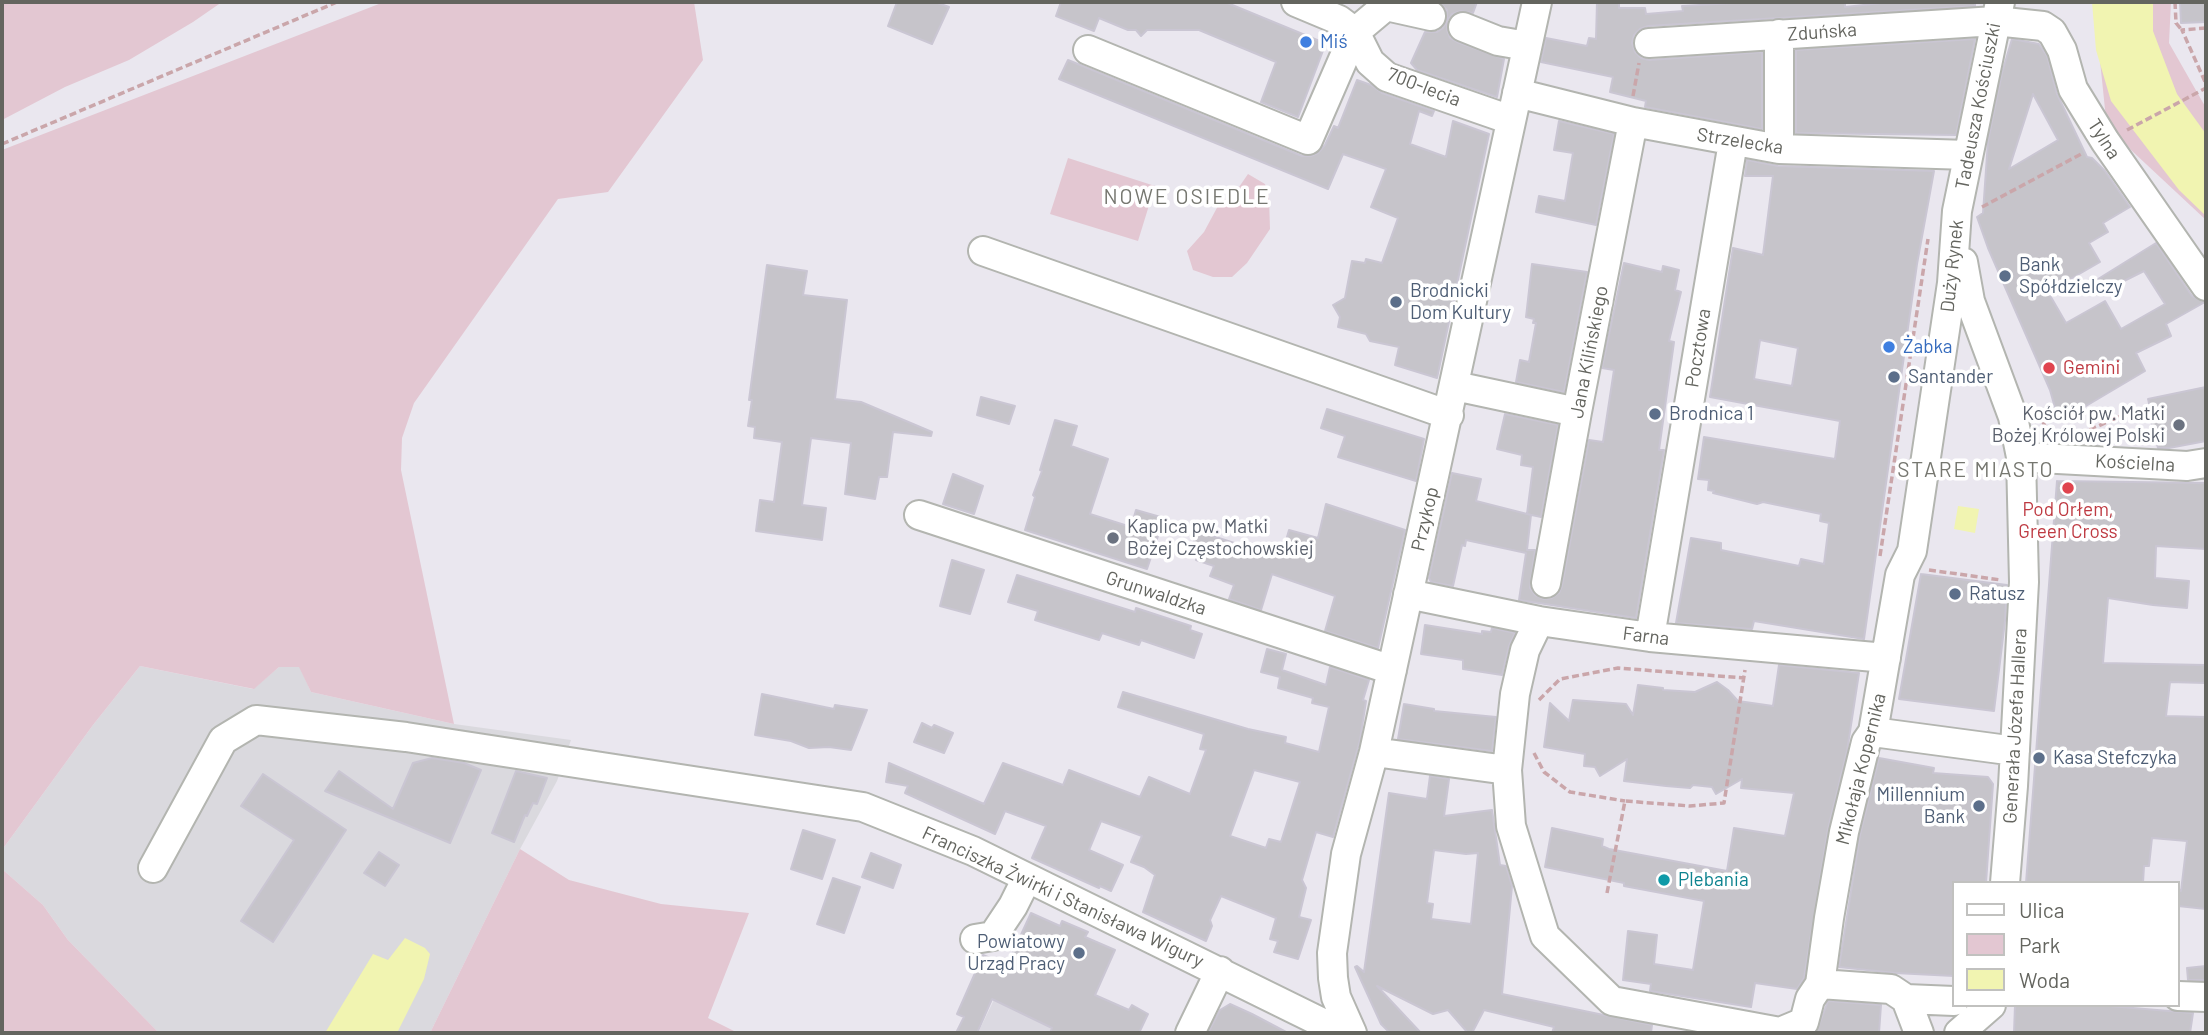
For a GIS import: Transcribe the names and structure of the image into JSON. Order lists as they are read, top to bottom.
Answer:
{
  "streets": {
    "street": [
      "Zduńska",
      "700-lecia",
      "Tadeusza Kościuszki",
      "Tylna",
      "Strzelecka",
      "Duży Rynek",
      "Pocztowa",
      "Jana Kilińskiego",
      "Kościelna",
      "Przykop",
      "Grunwaldzka",
      "Farna",
      "Generała Józefa Hallera",
      "Mikołaja Kopernika",
      "Franciszka Żwirki i Stanisława Wigury"
    ]
  },
  "crossings": [
    ["Zduńska", "Tadeusza Kościuszki"],
    ["Zduńska", "Tylna"],
    ["700-lecia", "Strzelecka"],
    ["700-lecia", "Przykop"],
    ["Tadeusza Kościuszki", "Tylna"],
    ["Tadeusza Kościuszki", "Strzelecka"],
    ["Tadeusza Kościuszki", "Duży Rynek"],
    ["Strzelecka", "Pocztowa"],
    ["Strzelecka", "Jana Kilińskiego"],
    ["Strzelecka", "Przykop"],
    ["Duży Rynek", "Kościelna"],
    ["Duży Rynek", "Generała Józefa Hallera"],
    ["Duży Rynek", "Mikołaja Kopernika"],
    ["Pocztowa", "Farna"],
    ["Przykop", "Grunwaldzka"],
    ["Przykop", "Farna"],
    ["Farna", "Mikołaja Kopernika"]
  ],
  "districts": ["NOWE OSIEDLE", "STARE MIASTO"],
  "places": [
    "Miś",
    "Bank Spółdzielczy",
    "Brodnicki Dom Kultury",
    "Żabka",
    "Gemini",
    "Santander",
    "Brodnica 1",
    "Kościół pw. Matki Bożej Królowej Polski",
    "Pod Orłem, Green Cross",
    "Kaplica pw. Matki Bożej Częstochowskiej",
    "Ratusz",
    "Kasa Stefczyka",
    "Millennium Bank",
    "Plebania",
    "Powiatowy Urząd Pracy"
  ],
  "legend": ["Ulica", "Park", "Woda"]
}
